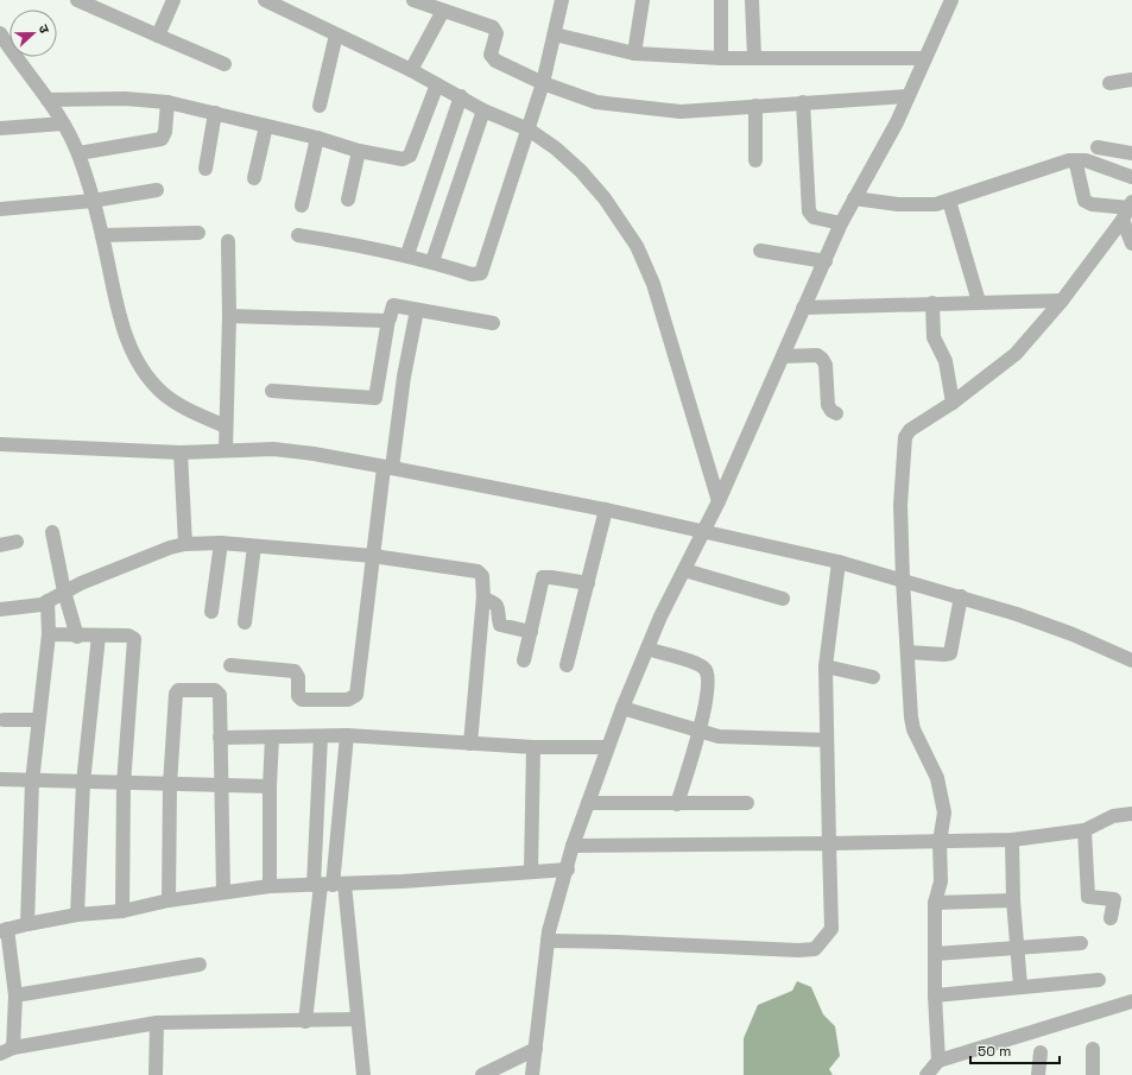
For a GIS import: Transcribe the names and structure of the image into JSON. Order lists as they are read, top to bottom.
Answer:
{
  "scale_bar": "50 m",
  "north": "right"
}
